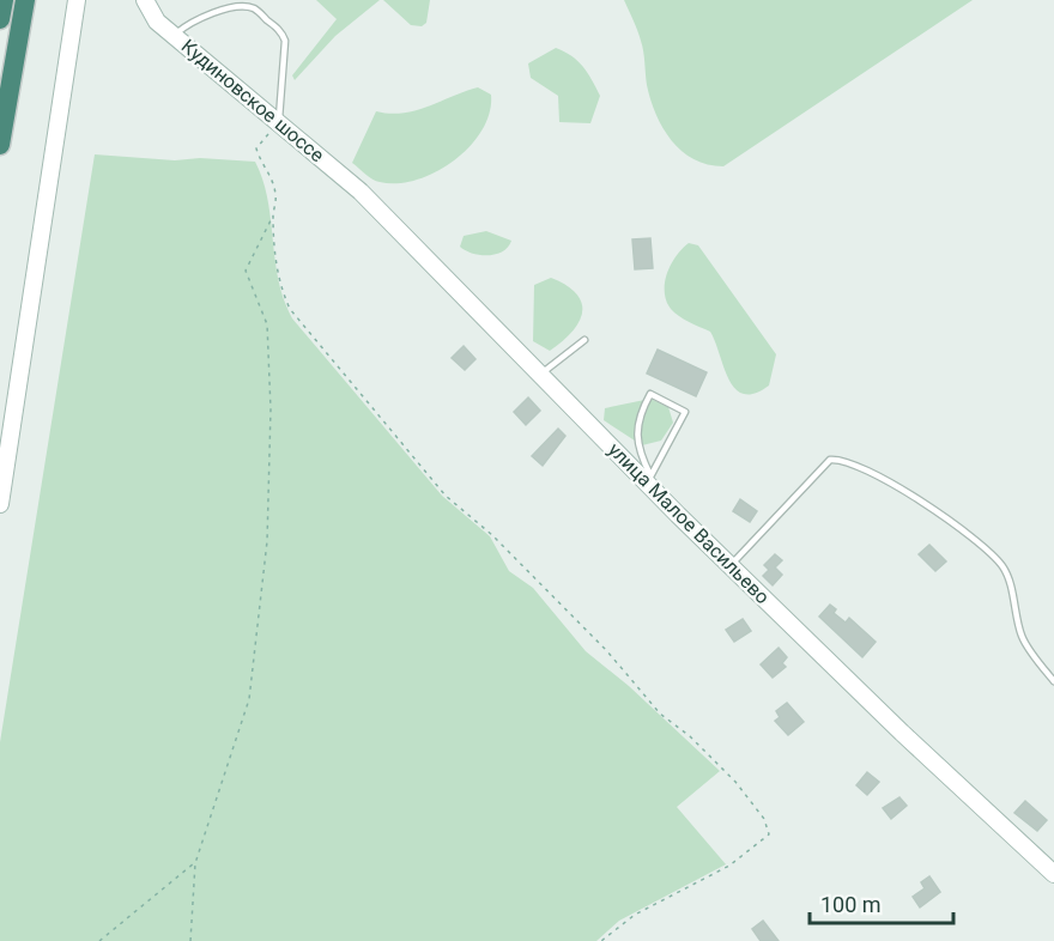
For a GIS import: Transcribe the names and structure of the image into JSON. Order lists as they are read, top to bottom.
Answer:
{
  "streets": {
    "main road": ["Кудиновское шоссе", "улица Малое Васильево"]
  },
  "crossings": [
    ["Кудиновское шоссе", "улица Малое Васильево"]
  ],
  "scale_bar": "100 m"
}
